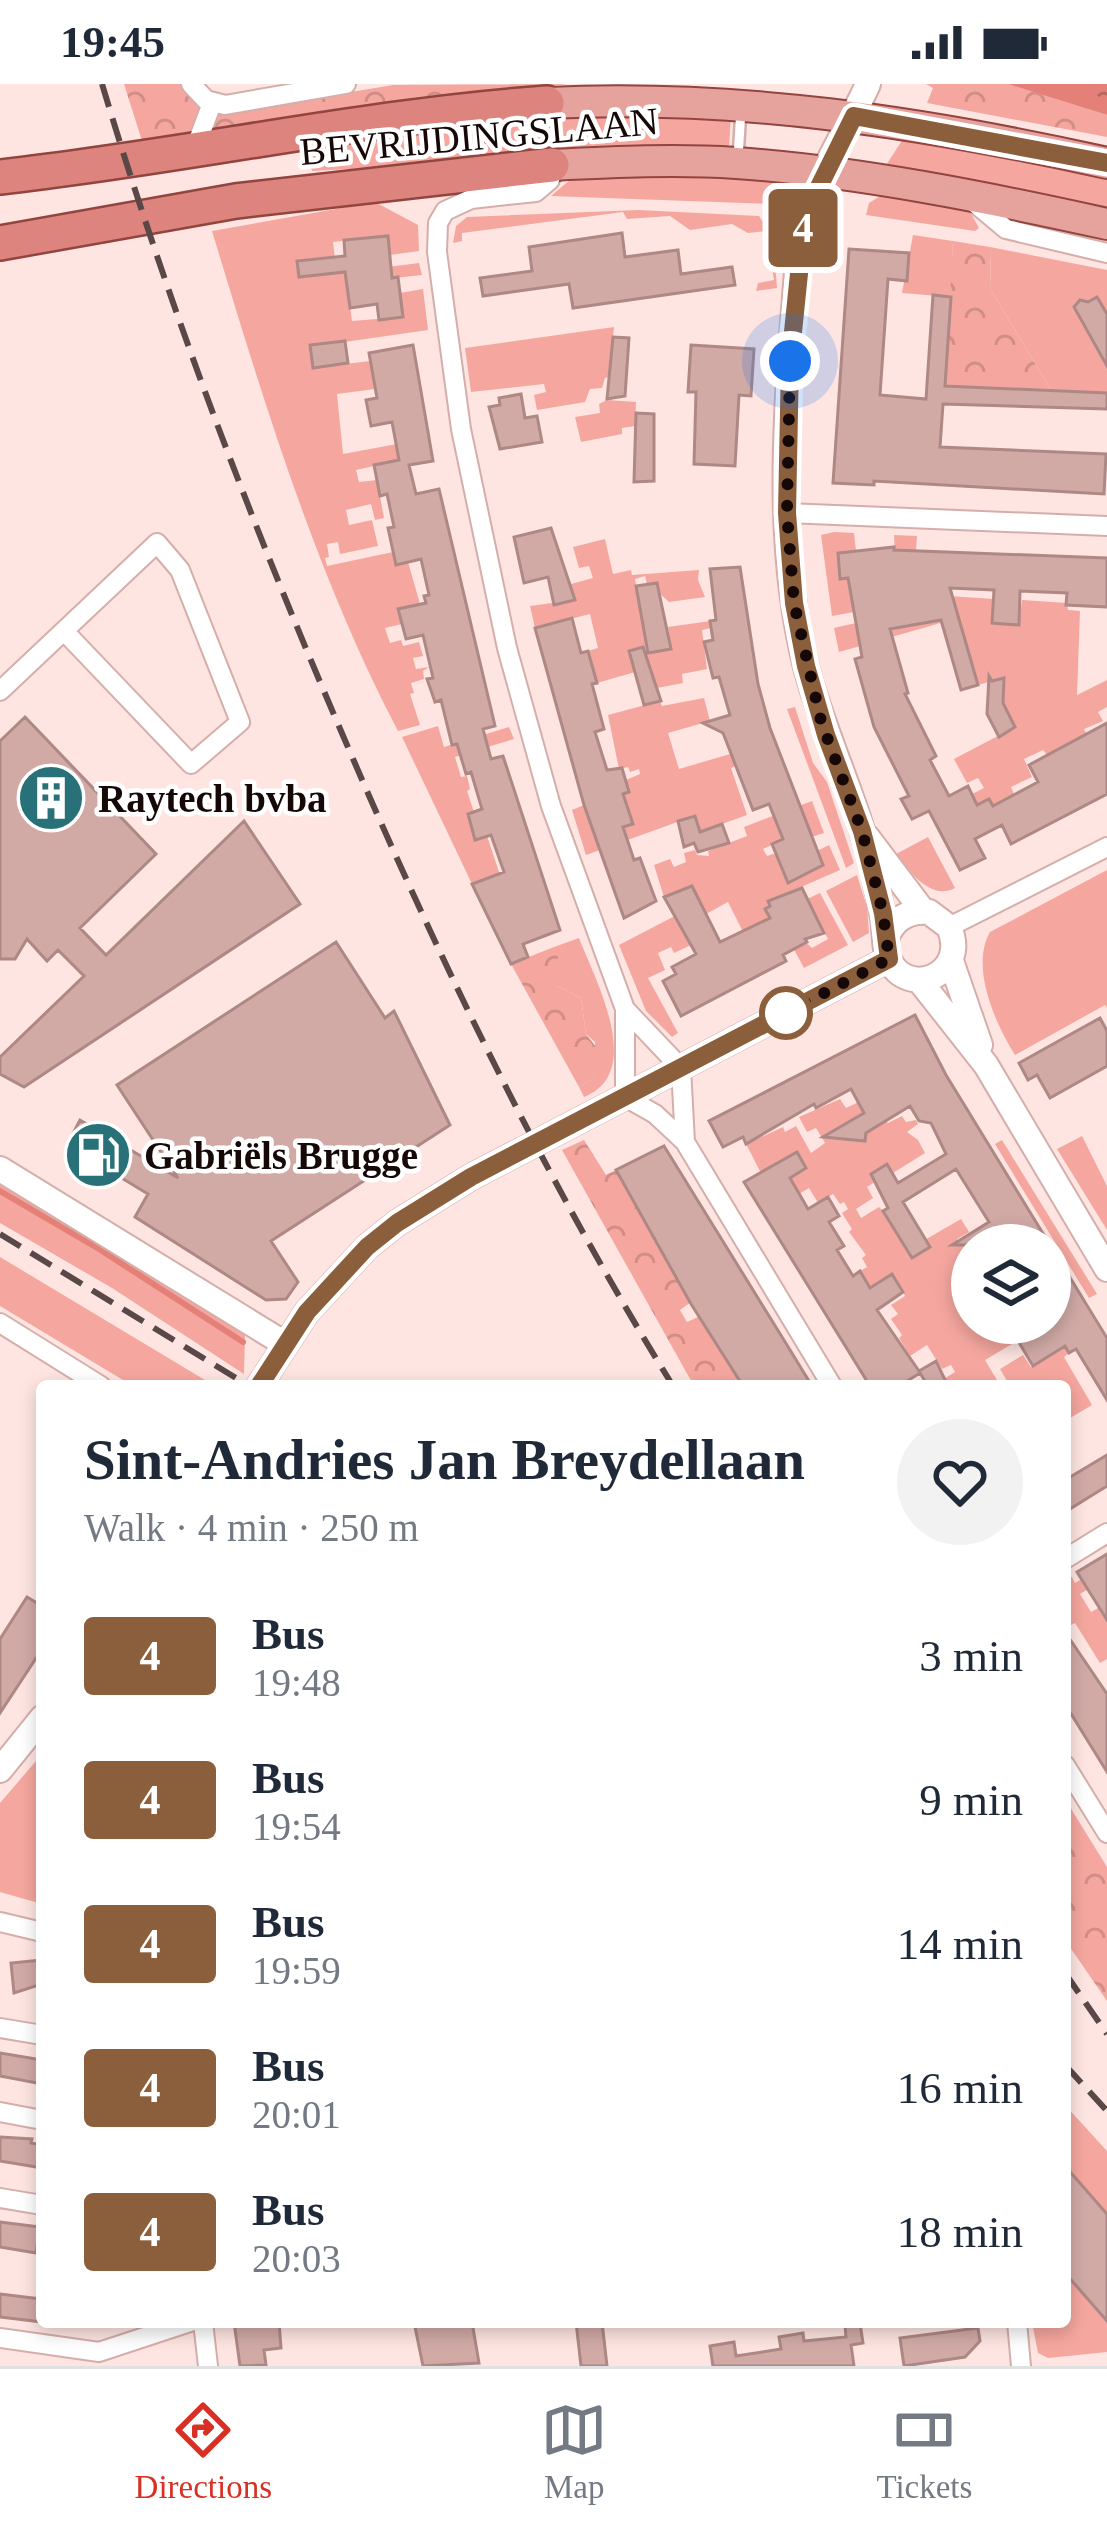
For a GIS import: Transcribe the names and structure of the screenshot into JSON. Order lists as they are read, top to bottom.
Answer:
{
  "streets": {
    "highway": ["BEVRIJDINGSLAAN"]
  },
  "places": {
    "building": ["Raytech bvba"],
    "fuel station": ["Gabriëls Brugge"]
  },
  "lines": ["bus line 4"],
  "page": {
    "status": "19:45",
    "on_map": "4",
    "heading": ["Sint-Andries Jan Breydellaan", "Walk · 4 min · 250 m"],
    "list": [
      {
        "mark": "4",
        "name": "Bus",
        "note": "19:48",
        "value": "3 min"
      },
      {
        "mark": "4",
        "name": "Bus",
        "note": "19:54",
        "value": "9 min"
      },
      {
        "mark": "4",
        "name": "Bus",
        "note": "19:59",
        "value": "14 min"
      },
      {
        "mark": "4",
        "name": "Bus",
        "note": "20:01",
        "value": "16 min"
      },
      {
        "mark": "4",
        "name": "Bus",
        "note": "20:03",
        "value": "18 min"
      }
    ],
    "tabs": ["Directions", "Map", "Tickets"]
  }
}
